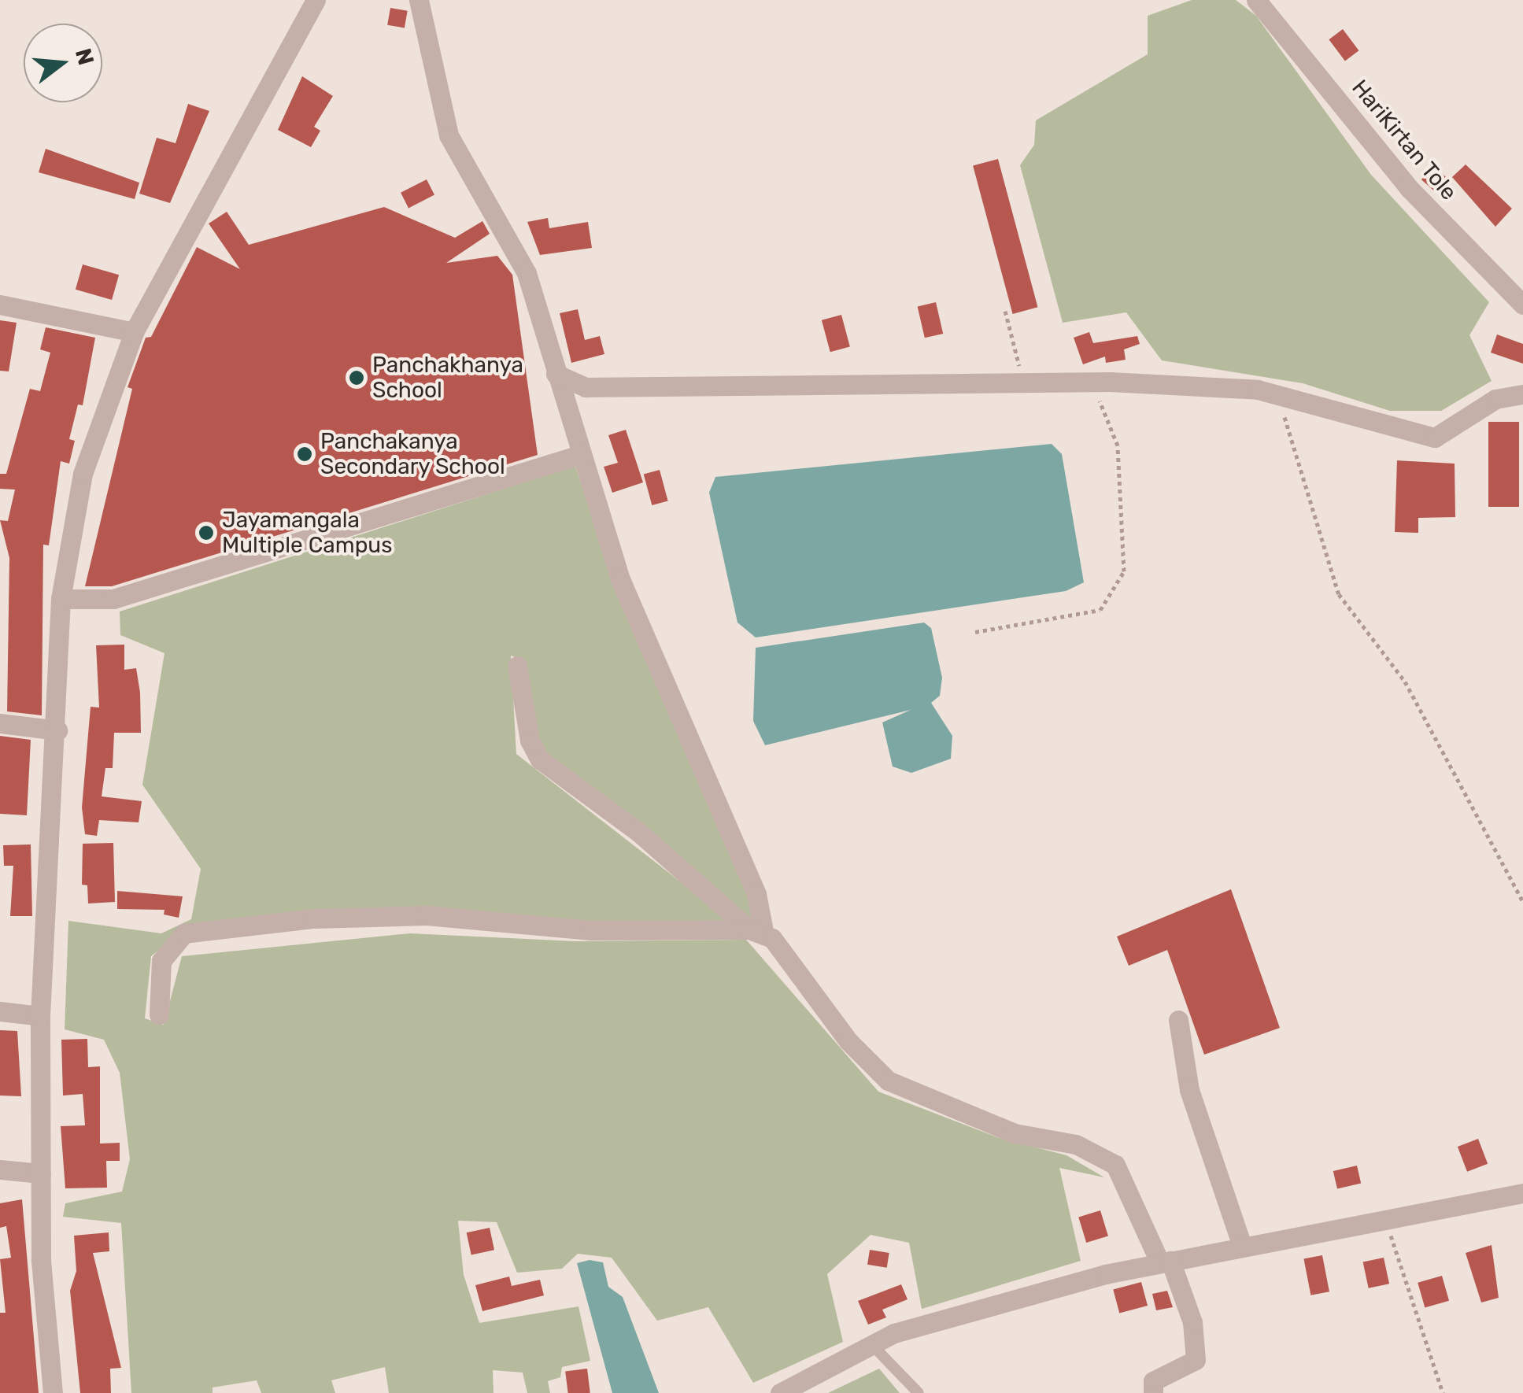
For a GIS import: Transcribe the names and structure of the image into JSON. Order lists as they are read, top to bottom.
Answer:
{
  "streets": {
    "street": ["HariKirtan Tole"]
  },
  "places": ["Panchakhanya School", "Panchakanya Secondary School", "Jayamangala Multiple Campus"],
  "north": "right"
}
